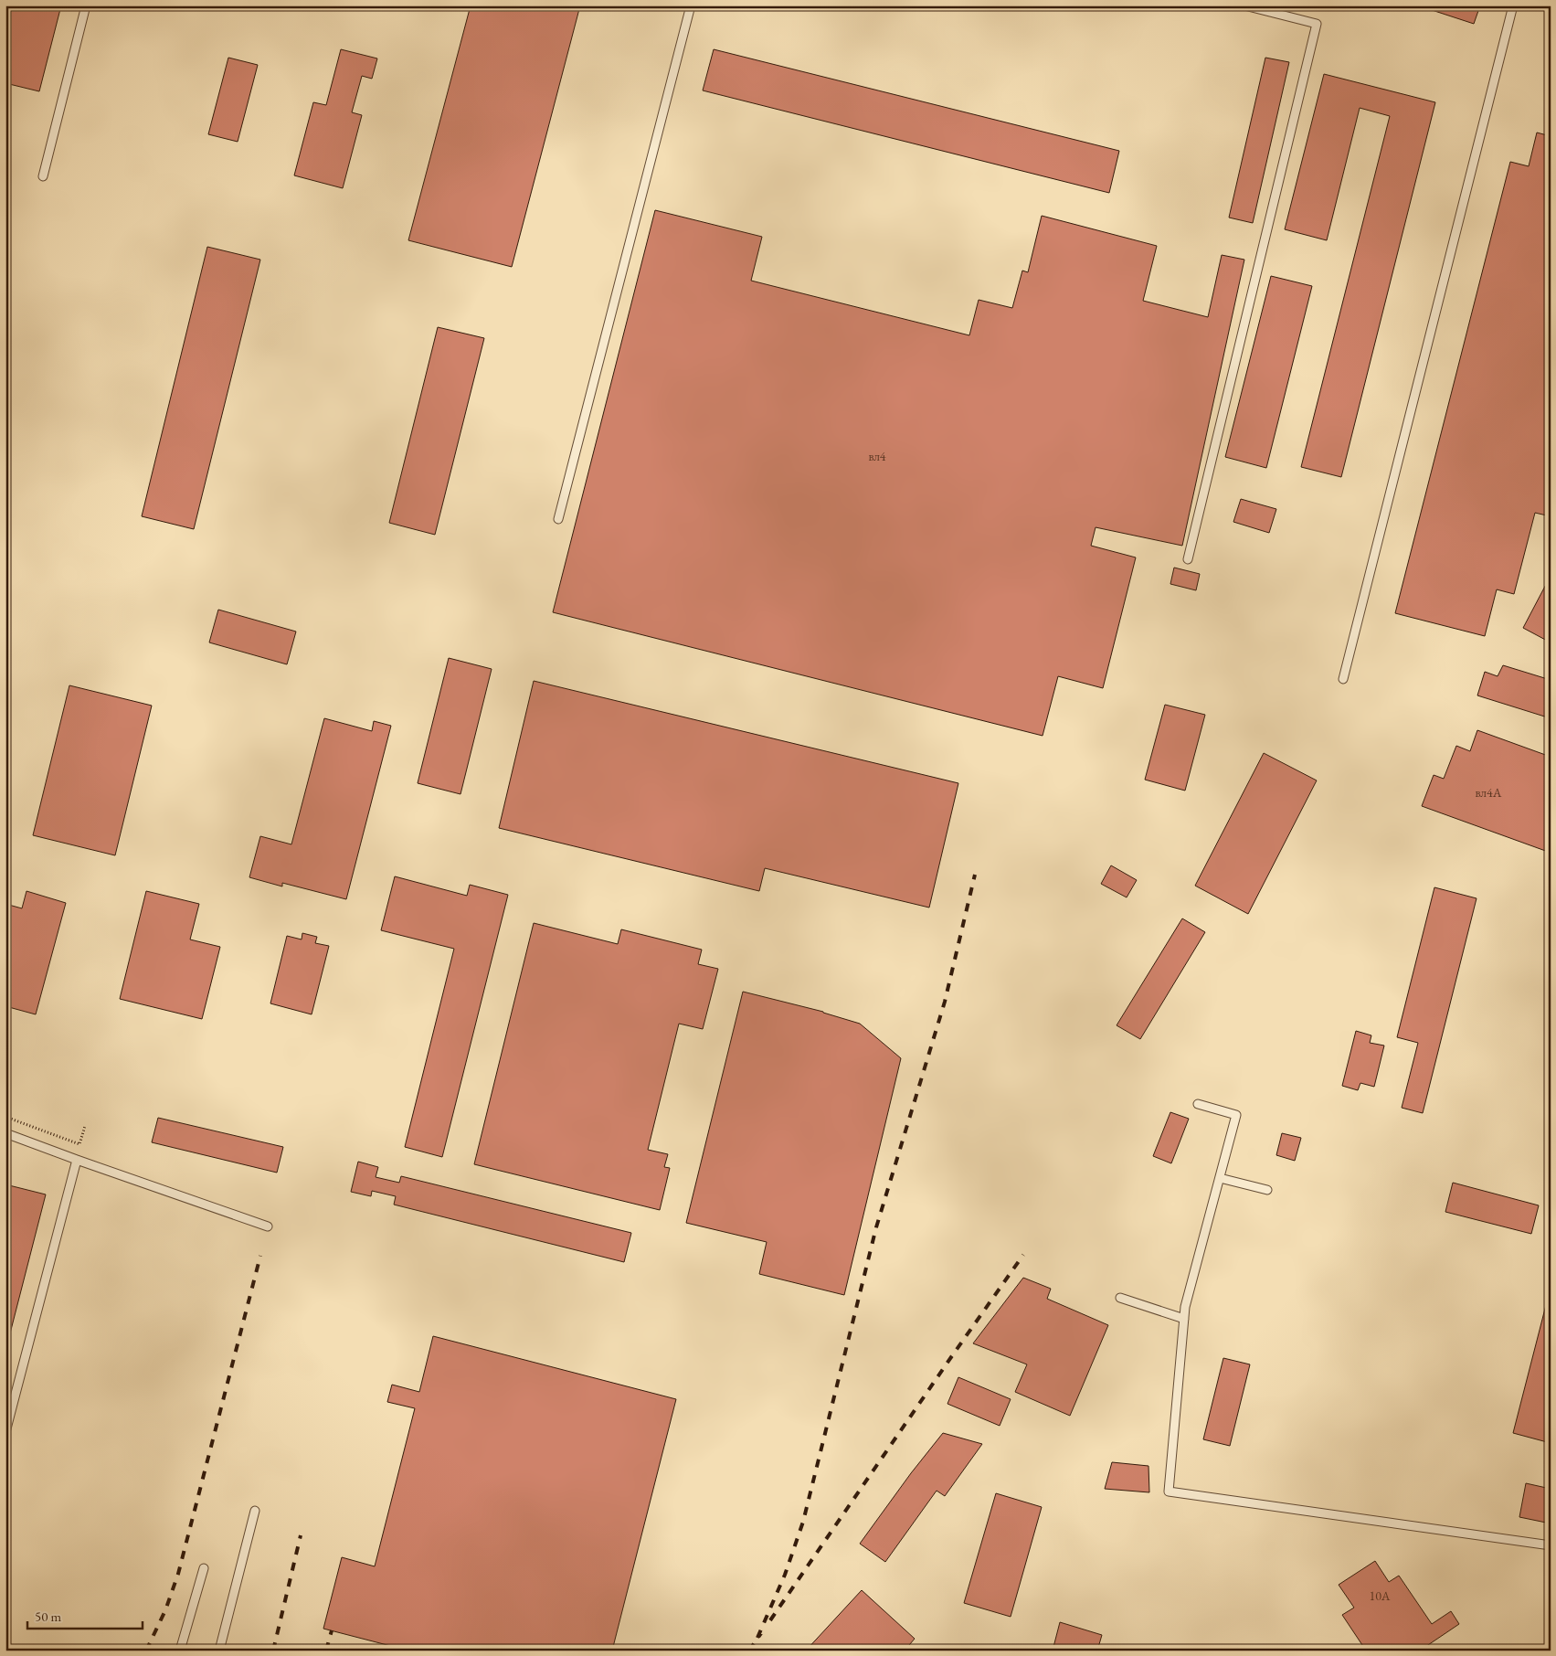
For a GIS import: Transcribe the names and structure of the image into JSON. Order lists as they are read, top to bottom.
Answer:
{
  "house_numbers": ["вл4", "вл4А", "10А"],
  "scale_bar": "50 m"
}
